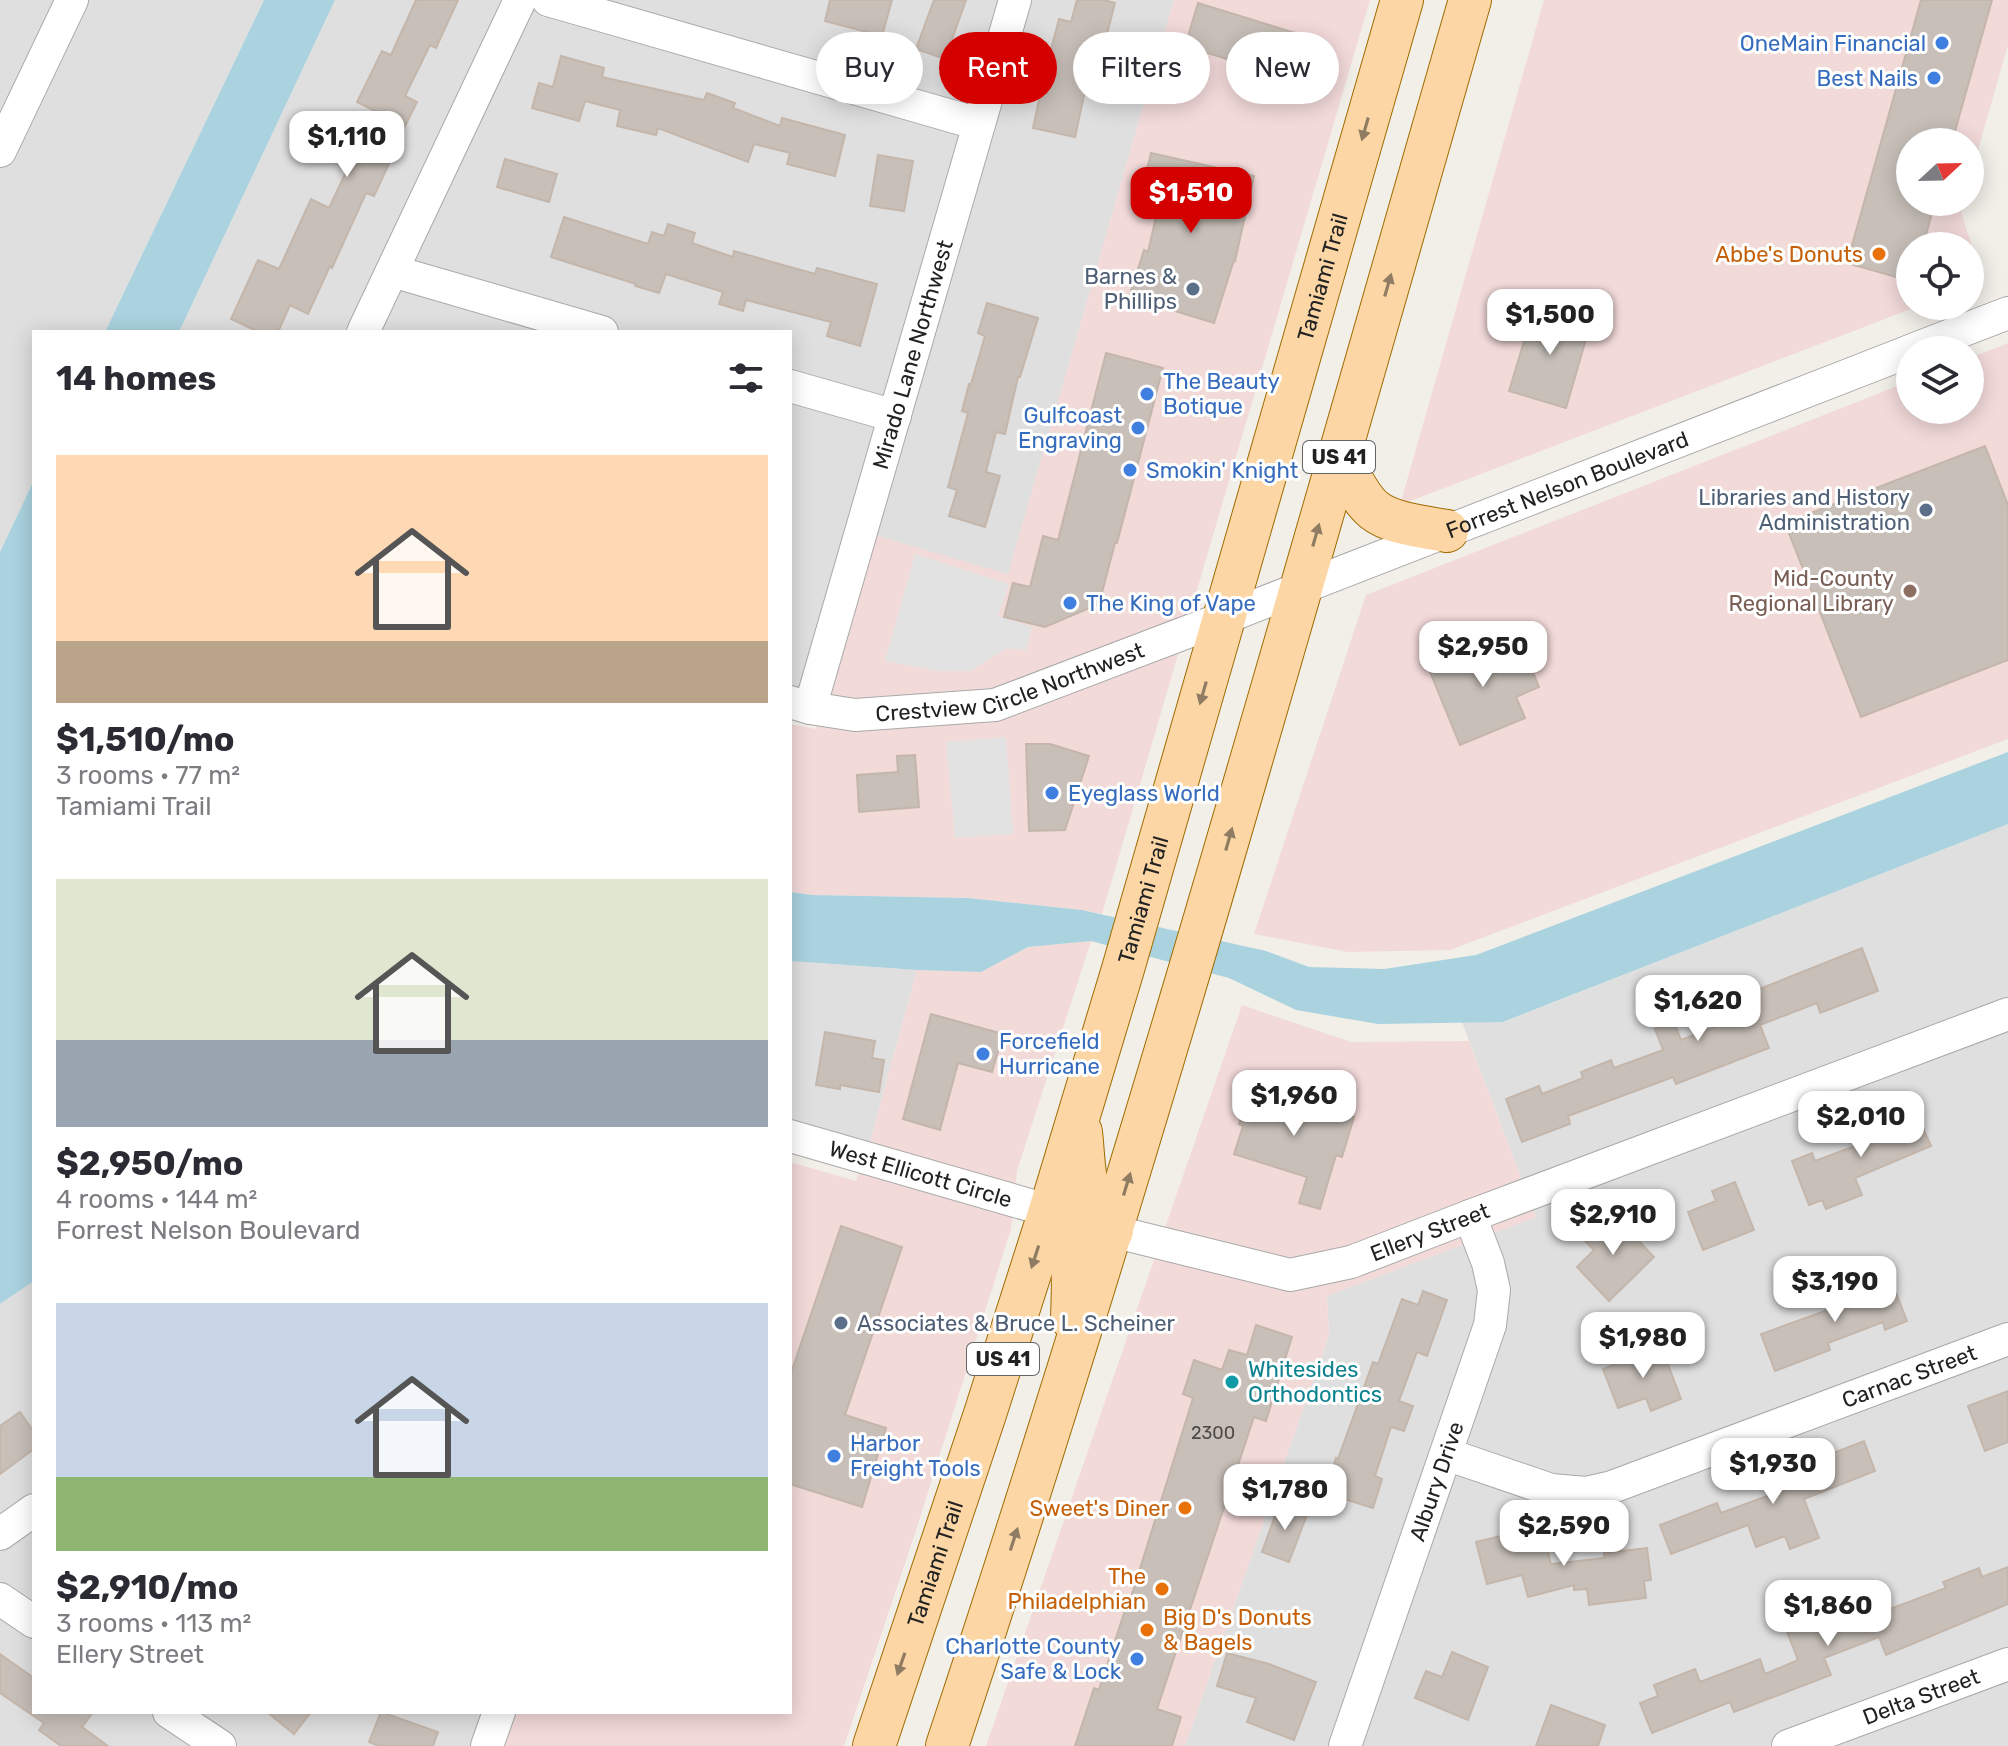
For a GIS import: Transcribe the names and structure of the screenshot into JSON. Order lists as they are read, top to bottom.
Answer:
{
  "streets": {
    "main road": ["Tamiami Trail", "US 41"],
    "street": [
      "Mirado Lane Northwest",
      "Forrest Nelson Boulevard",
      "Crestview Circle Northwest",
      "West Ellicott Circle",
      "Ellery Street",
      "Carnac Street",
      "Albury Drive",
      "Delta Street"
    ]
  },
  "crossings": [
    ["Tamiami Trail", "Forrest Nelson Boulevard"],
    ["Tamiami Trail", "Crestview Circle Northwest"],
    ["Tamiami Trail", "West Ellicott Circle"],
    ["Mirado Lane Northwest", "Crestview Circle Northwest"],
    ["US 41", "Forrest Nelson Boulevard"],
    ["US 41", "Ellery Street"],
    ["Forrest Nelson Boulevard", "Crestview Circle Northwest"],
    ["Ellery Street", "Albury Drive"],
    ["Carnac Street", "Albury Drive"]
  ],
  "places": [
    "OneMain Financial",
    "Best Nails",
    "Abbe's Donuts",
    "Barnes & Phillips",
    "The Beauty Botique",
    "Gulfcoast Engraving",
    "Smokin' Knight",
    "Libraries and History Administration",
    "Mid-County Regional Library",
    "The King of Vape",
    "Eyeglass World",
    "Forcefield Hurricane",
    "Associates & Bruce L. Scheiner",
    "Whitesides Orthodontics",
    "Harbor Freight Tools",
    "Sweet's Diner",
    "The Philadelphian",
    "Big D's Donuts & Bagels",
    "Charlotte County Safe & Lock"
  ],
  "house_numbers": ["2300"],
  "north": "right",
  "page": {
    "chip": [
      "Buy",
      "Rent",
      "Filters",
      "New"
    ],
    "price": [
      "$1,110",
      "$1,510",
      "$1,500",
      "$2,950",
      "$1,620",
      "$1,960",
      "$2,010",
      "$2,910",
      "$3,190",
      "$1,980",
      "$1,930",
      "$1,780",
      "$2,590",
      "$1,860"
    ],
    "heading": "14 homes",
    "list": [
      {
        "name": "$1,510/mo",
        "note": "3 rooms · 77 m² · Tamiami Trail"
      },
      {
        "name": "$2,950/mo",
        "note": "4 rooms · 144 m² · Forrest Nelson Boulevard"
      },
      {
        "name": "$2,910/mo",
        "note": "3 rooms · 113 m² · Ellery Street"
      }
    ]
  }
}
